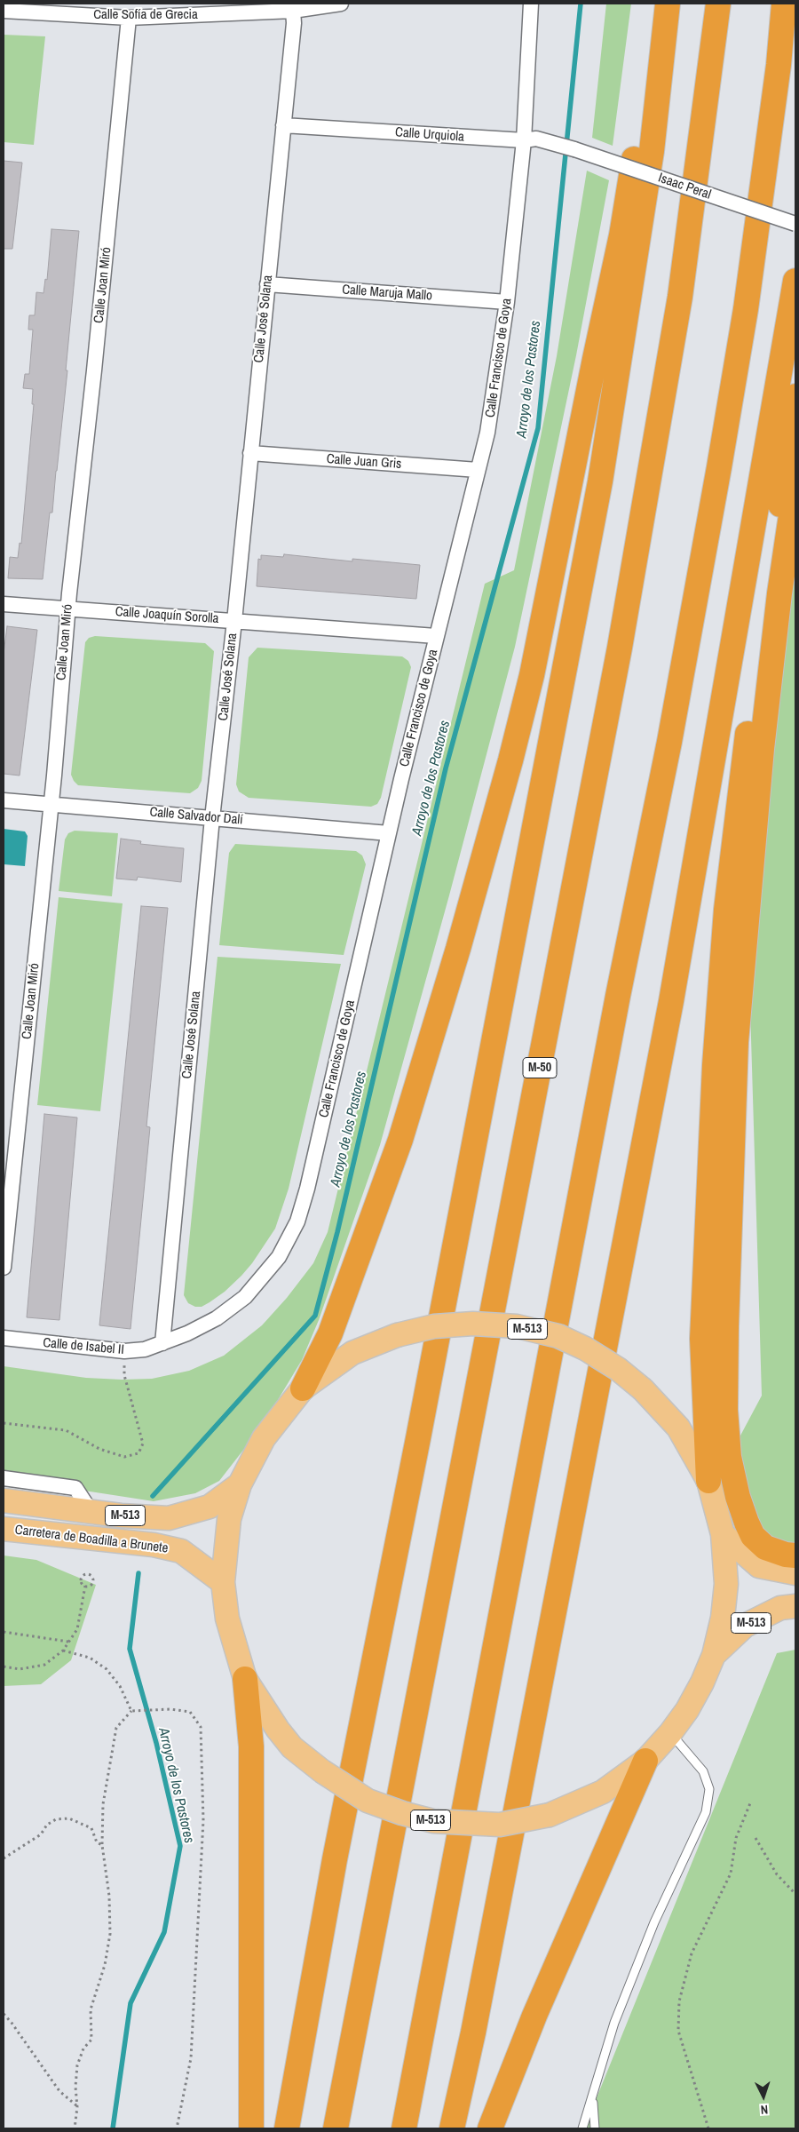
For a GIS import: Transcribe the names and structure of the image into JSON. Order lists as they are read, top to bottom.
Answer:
{
  "streets": {
    "highway": ["M-50"],
    "main road": ["M-513", "Carretera de Boadilla a Brunete"],
    "street": [
      "Calle Sofía de Grecia",
      "Calle Urquiola",
      "Isaac Peral",
      "Calle Joan Miró",
      "Calle Maruja Mallo",
      "Calle José Solana",
      "Calle Francisco de Goya",
      "Calle Juan Gris",
      "Calle Joaquín Sorolla",
      "Calle Salvador Dalí",
      "Calle de Isabel II"
    ]
  },
  "crossings": [
    ["Calle Sofía de Grecia", "Calle Joan Miró"],
    ["Calle Sofía de Grecia", "Calle José Solana"],
    ["Calle Urquiola", "Isaac Peral"],
    ["Calle Urquiola", "Calle José Solana"],
    ["Calle Urquiola", "Calle Francisco de Goya"],
    ["Calle Joan Miró", "Calle Joaquín Sorolla"],
    ["Calle Joan Miró", "Calle Salvador Dalí"],
    ["Calle Maruja Mallo", "Calle José Solana"],
    ["Calle Maruja Mallo", "Calle Francisco de Goya"],
    ["Calle José Solana", "Calle Francisco de Goya"],
    ["Calle José Solana", "Calle Juan Gris"],
    ["Calle José Solana", "Calle Joaquín Sorolla"],
    ["Calle José Solana", "Calle Salvador Dalí"],
    ["Calle José Solana", "Calle de Isabel II"],
    ["Calle Francisco de Goya", "Calle Juan Gris"],
    ["Calle Francisco de Goya", "Calle Joaquín Sorolla"],
    ["Calle Francisco de Goya", "Calle Salvador Dalí"],
    ["Calle Francisco de Goya", "Calle de Isabel II"],
    ["M-513", "Carretera de Boadilla a Brunete"]
  ],
  "water": ["Arroyo de los Pastores"],
  "north": "bottom"
}
